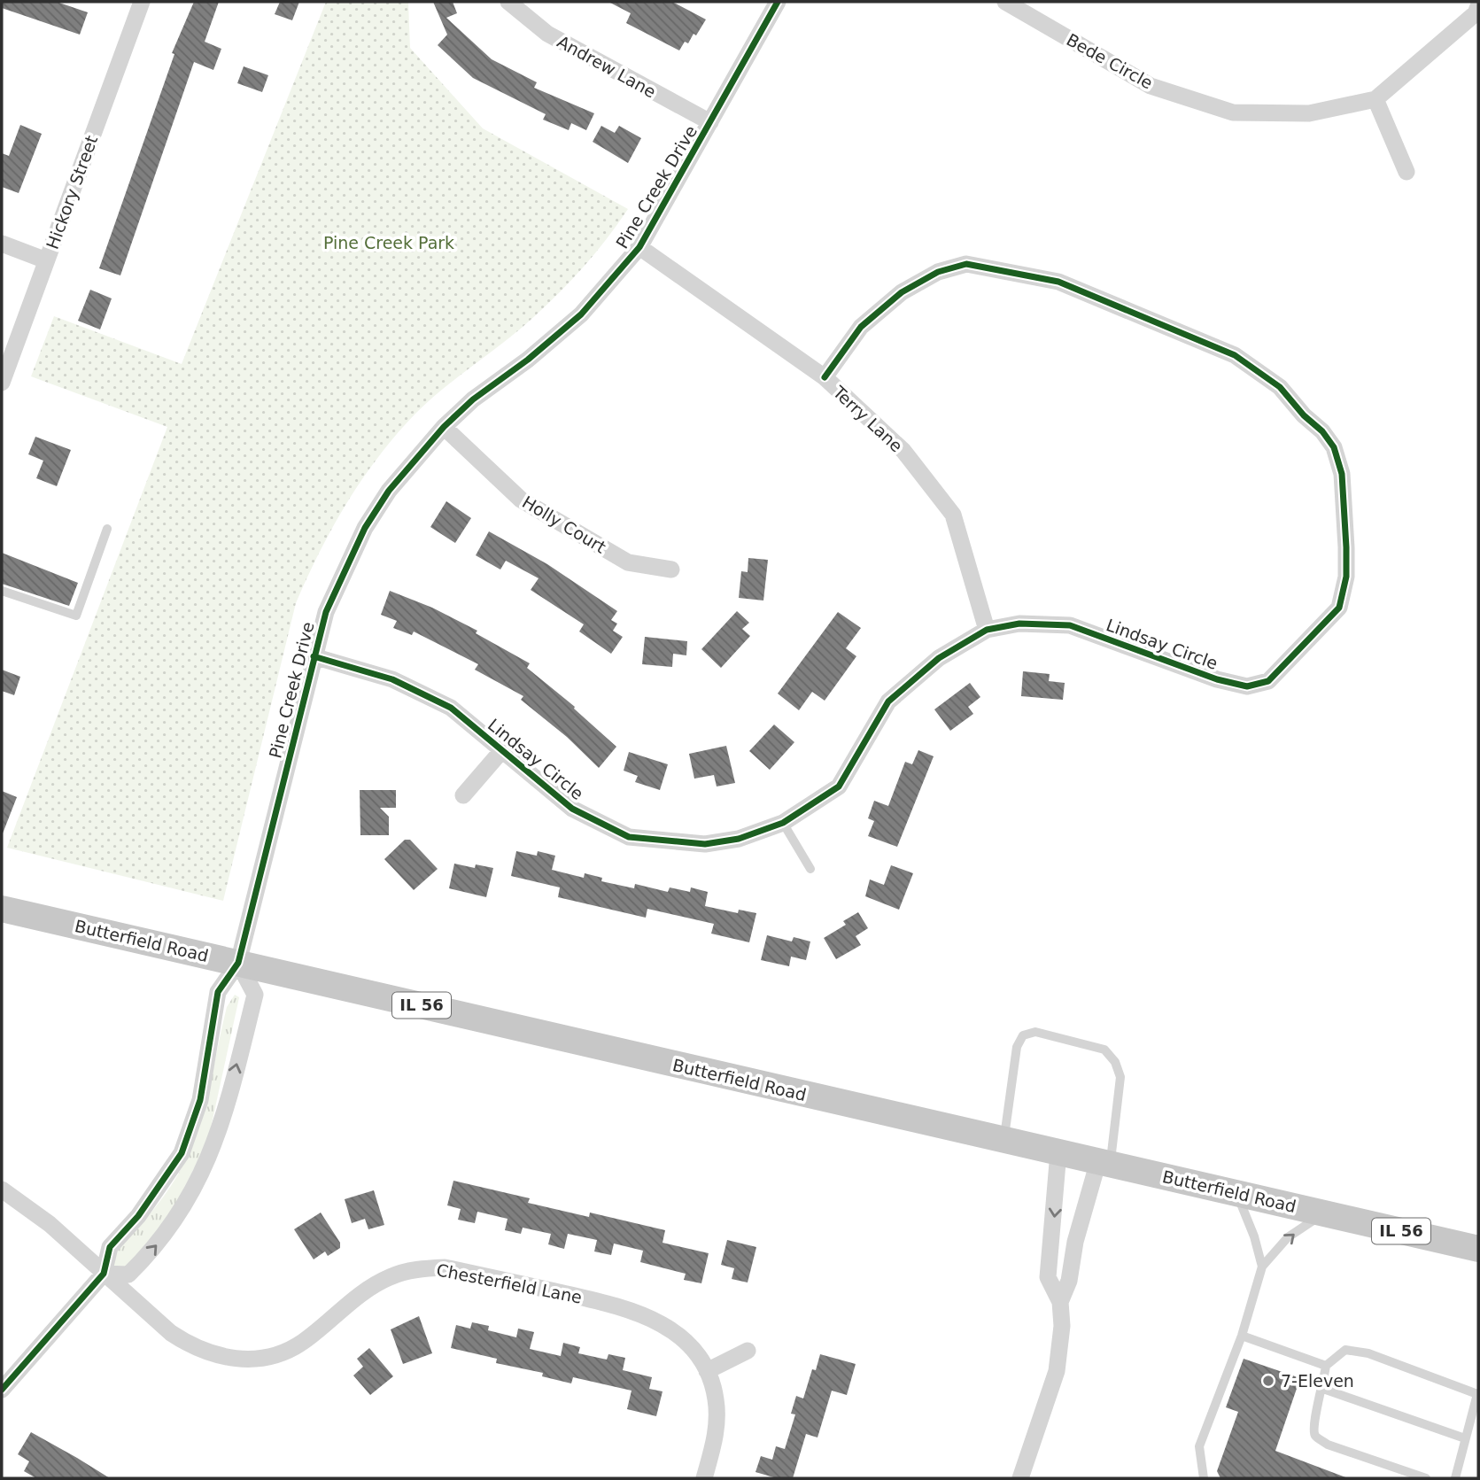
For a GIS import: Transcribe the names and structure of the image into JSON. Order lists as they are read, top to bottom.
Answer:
{
  "streets": {
    "main road": ["Butterfield Road", "IL 56"],
    "street": [
      "Bede Circle",
      "Andrew Lane",
      "Pine Creek Drive",
      "Hickory Street",
      "Terry Lane",
      "Holly Court",
      "Lindsay Circle",
      "Chesterfield Lane"
    ]
  },
  "crossings": [
    ["Andrew Lane", "Pine Creek Drive"],
    ["Pine Creek Drive", "Terry Lane"],
    ["Pine Creek Drive", "Holly Court"],
    ["Pine Creek Drive", "Lindsay Circle"],
    ["Pine Creek Drive", "Butterfield Road"],
    ["Pine Creek Drive", "Chesterfield Lane"],
    ["Terry Lane", "Lindsay Circle"]
  ],
  "parks": ["Pine Creek Park"],
  "places": ["7-Eleven"]
}
